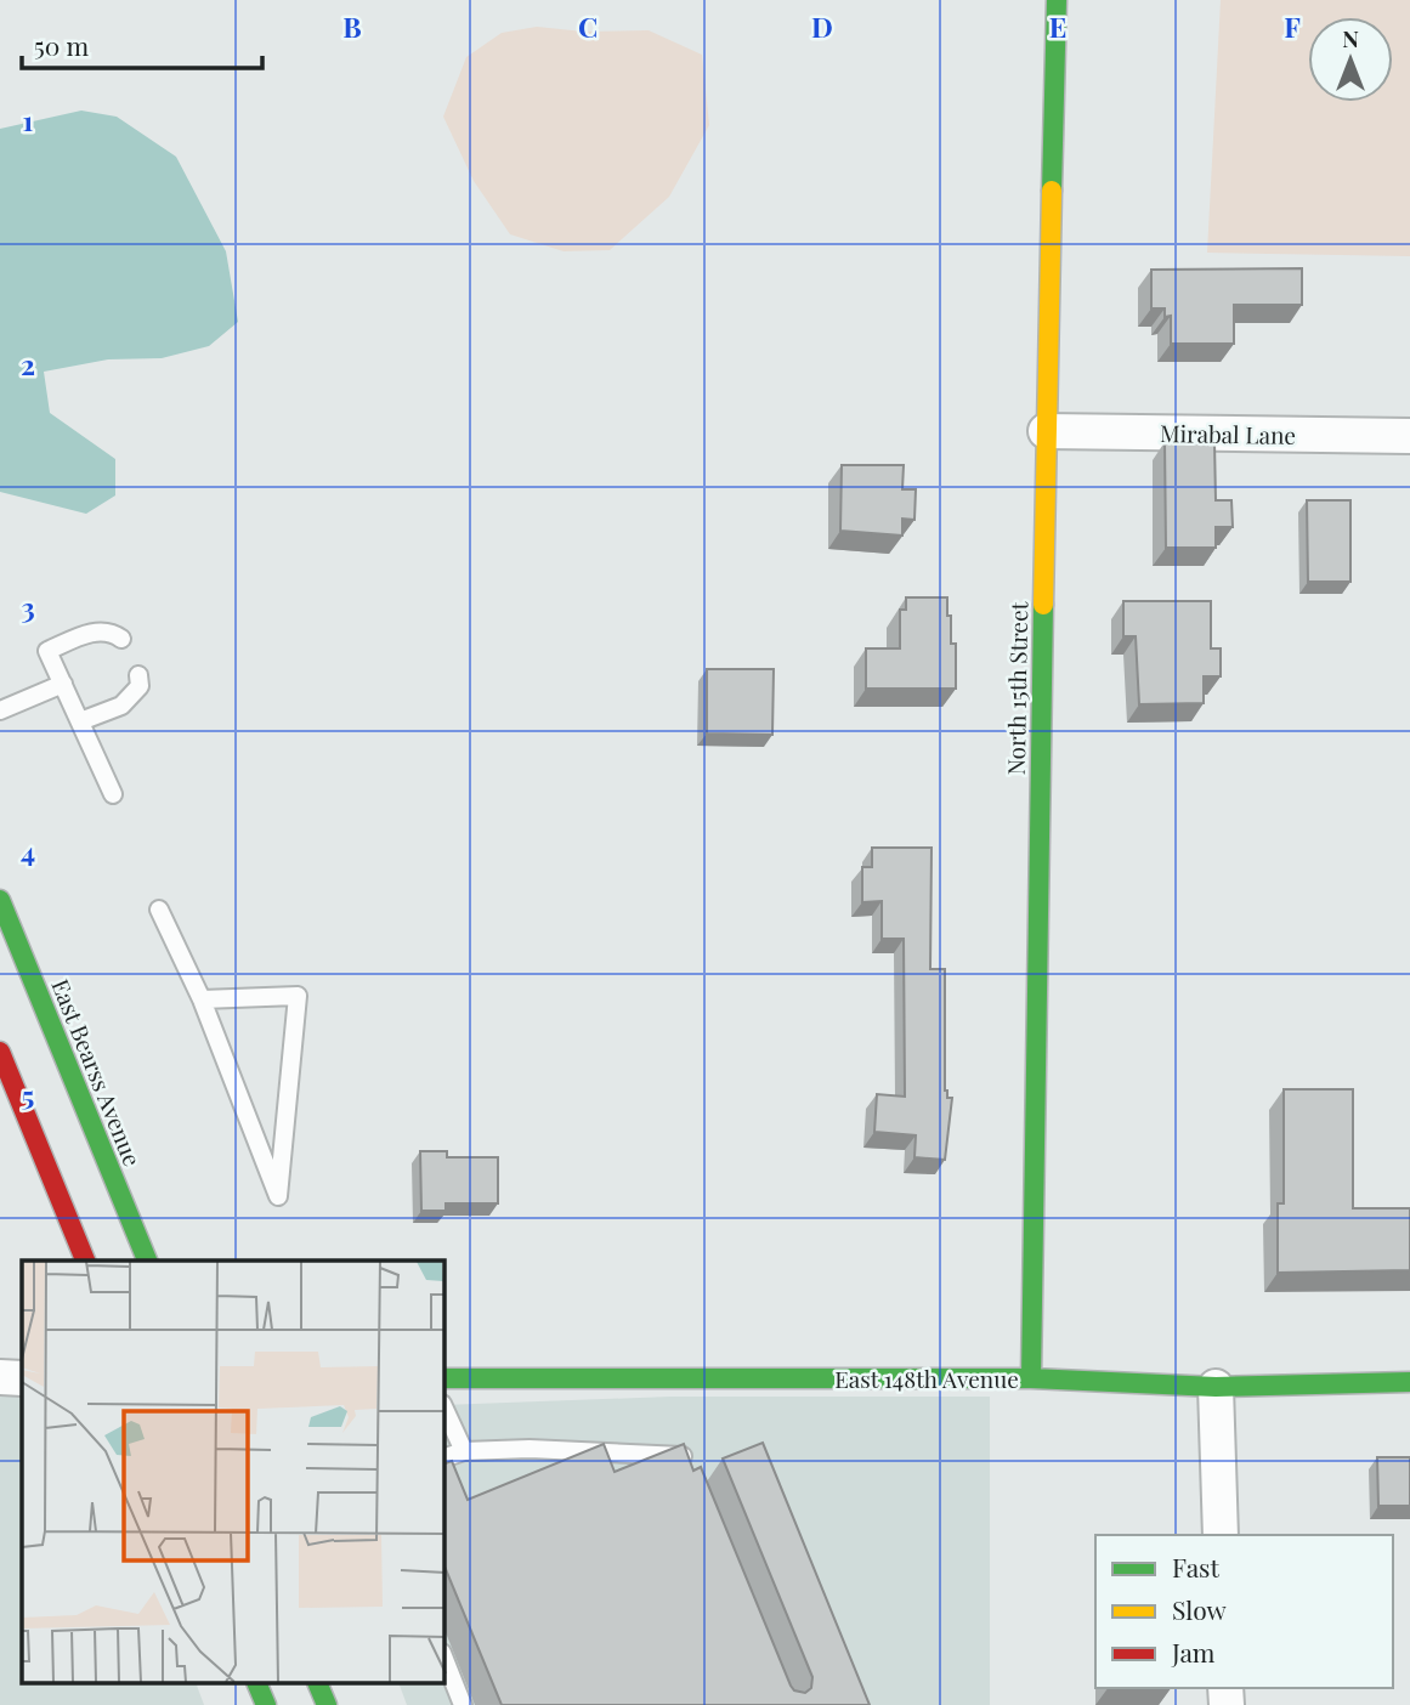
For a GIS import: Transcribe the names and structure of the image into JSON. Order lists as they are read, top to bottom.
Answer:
{
  "streets": {
    "street": [
      "Mirabal Lane",
      "North 15th Street",
      "East Bearss Avenue",
      "East 148th Avenue"
    ]
  },
  "crossings": [
    ["Mirabal Lane", "North 15th Street"],
    ["North 15th Street", "East 148th Avenue"]
  ],
  "legend": ["Fast", "Slow", "Jam"],
  "scale_bar": "50 m",
  "north": "top",
  "grid": {
    "columns": [
      "B",
      "C",
      "D",
      "E",
      "F"
    ],
    "rows": [
      "1",
      "2",
      "3",
      "4",
      "5"
    ]
  }
}
